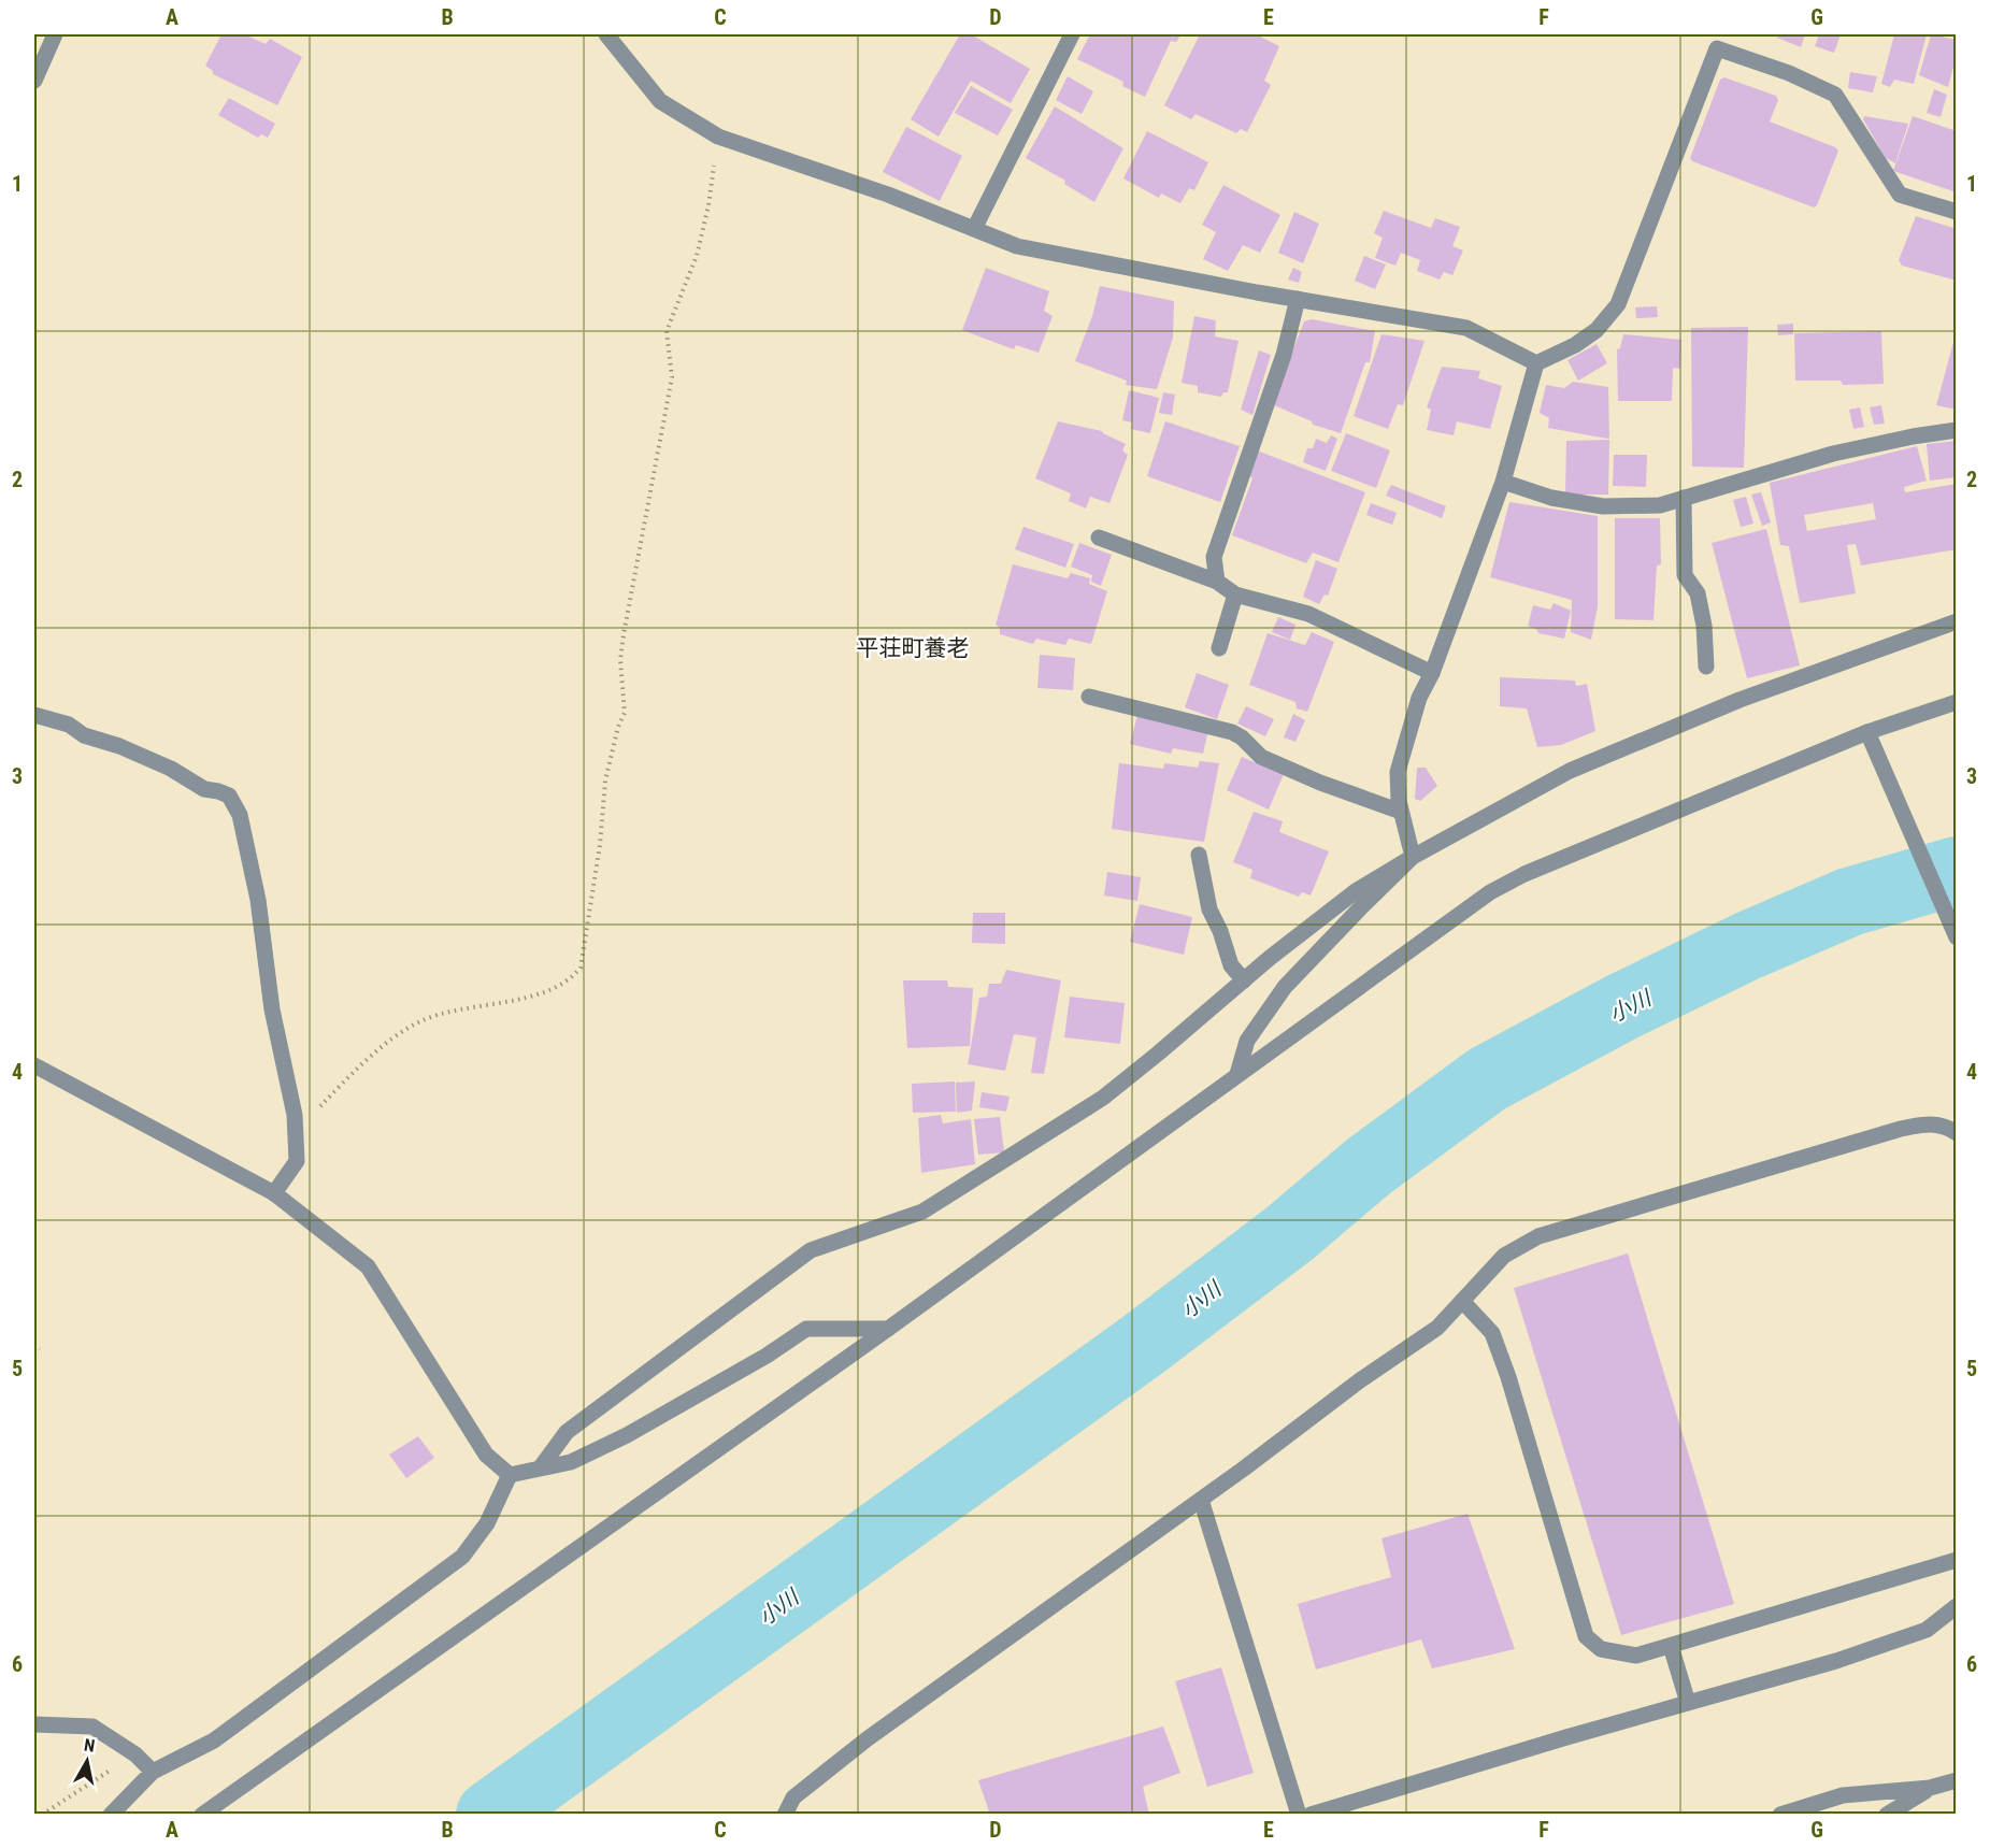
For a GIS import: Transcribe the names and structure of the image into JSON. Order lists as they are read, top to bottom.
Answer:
{
  "districts": ["平荘町養老"],
  "water": ["小川"],
  "north": "top",
  "grid": {
    "columns": [
      "A",
      "B",
      "C",
      "D",
      "E",
      "F",
      "G"
    ],
    "rows": [
      "1",
      "2",
      "3",
      "4",
      "5",
      "6"
    ]
  }
}
